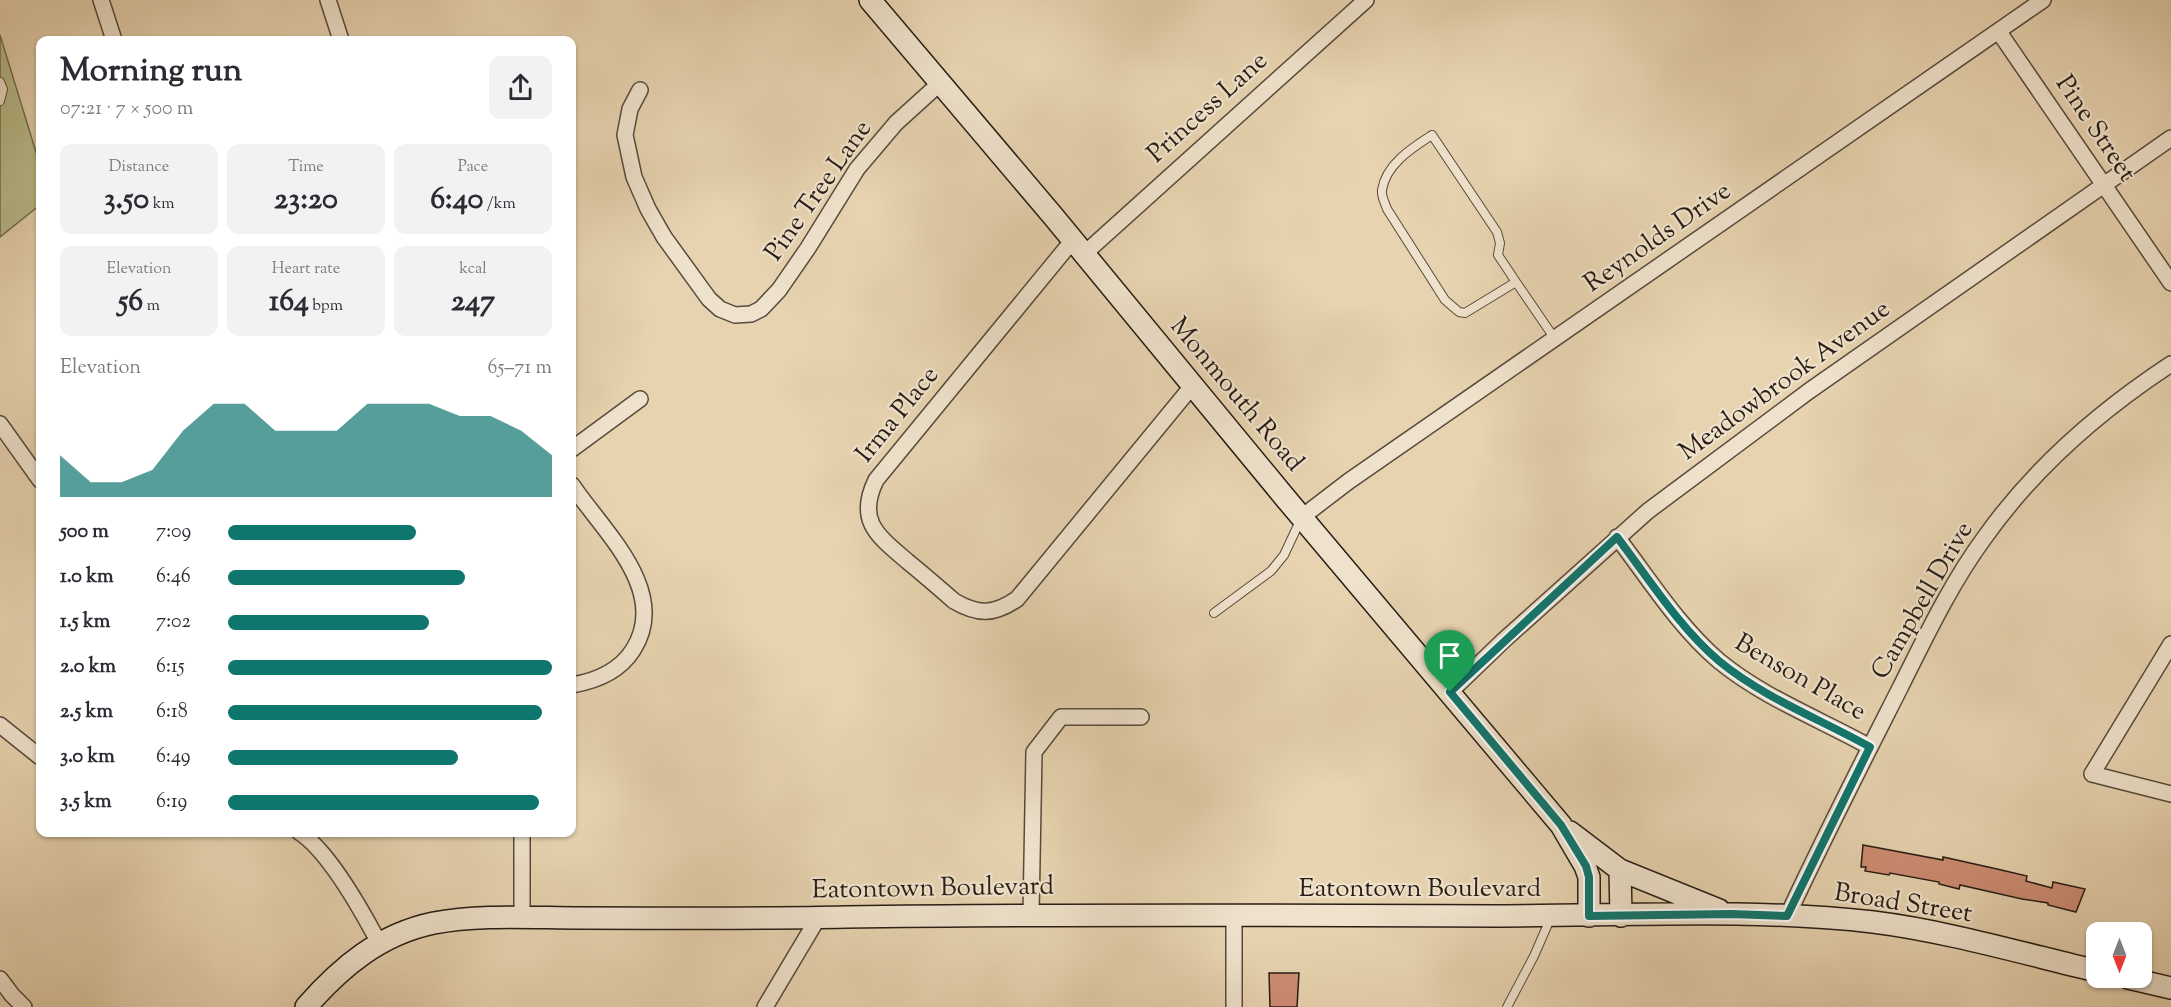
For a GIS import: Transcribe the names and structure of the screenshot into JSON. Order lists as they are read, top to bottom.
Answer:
{
  "streets": {
    "main road": ["Monmouth Road", "Eatontown Boulevard", "Broad Street"],
    "street": [
      "Princess Lane",
      "Pine Street",
      "Pine Tree Lane",
      "Reynolds Drive",
      "Meadowbrook Avenue",
      "Irma Place",
      "Campbell Drive",
      "Benson Place"
    ]
  },
  "crossings": [
    ["Princess Lane", "Monmouth Road"],
    ["Princess Lane", "Irma Place"],
    ["Pine Street", "Reynolds Drive"],
    ["Pine Street", "Meadowbrook Avenue"],
    ["Pine Tree Lane", "Monmouth Road"],
    ["Reynolds Drive", "Monmouth Road"],
    ["Meadowbrook Avenue", "Monmouth Road"],
    ["Meadowbrook Avenue", "Benson Place"],
    ["Monmouth Road", "Irma Place"],
    ["Monmouth Road", "Eatontown Boulevard"],
    ["Monmouth Road", "Broad Street"],
    ["Campbell Drive", "Benson Place"],
    ["Campbell Drive", "Broad Street"],
    ["Eatontown Boulevard", "Broad Street"]
  ],
  "north": "bottom",
  "page": {
    "heading": ["Morning run", "07:21 · 7 × 500 m"],
    "stats": [
      ["Distance", "3.50 km"],
      ["Time", "23:20"],
      ["Pace", "6:40 /km"],
      ["Elevation", "56 m"],
      ["Heart rate", "164 bpm"],
      ["kcal", "247"]
    ],
    "chart": ["Elevation", "65–71 m"],
    "list": [
      {
        "name": "500 m",
        "note": "7:09"
      },
      {
        "name": "1.0 km",
        "note": "6:46"
      },
      {
        "name": "1.5 km",
        "note": "7:02"
      },
      {
        "name": "2.0 km",
        "note": "6:15"
      },
      {
        "name": "2.5 km",
        "note": "6:18"
      },
      {
        "name": "3.0 km",
        "note": "6:49"
      },
      {
        "name": "3.5 km",
        "note": "6:19"
      }
    ]
  }
}
